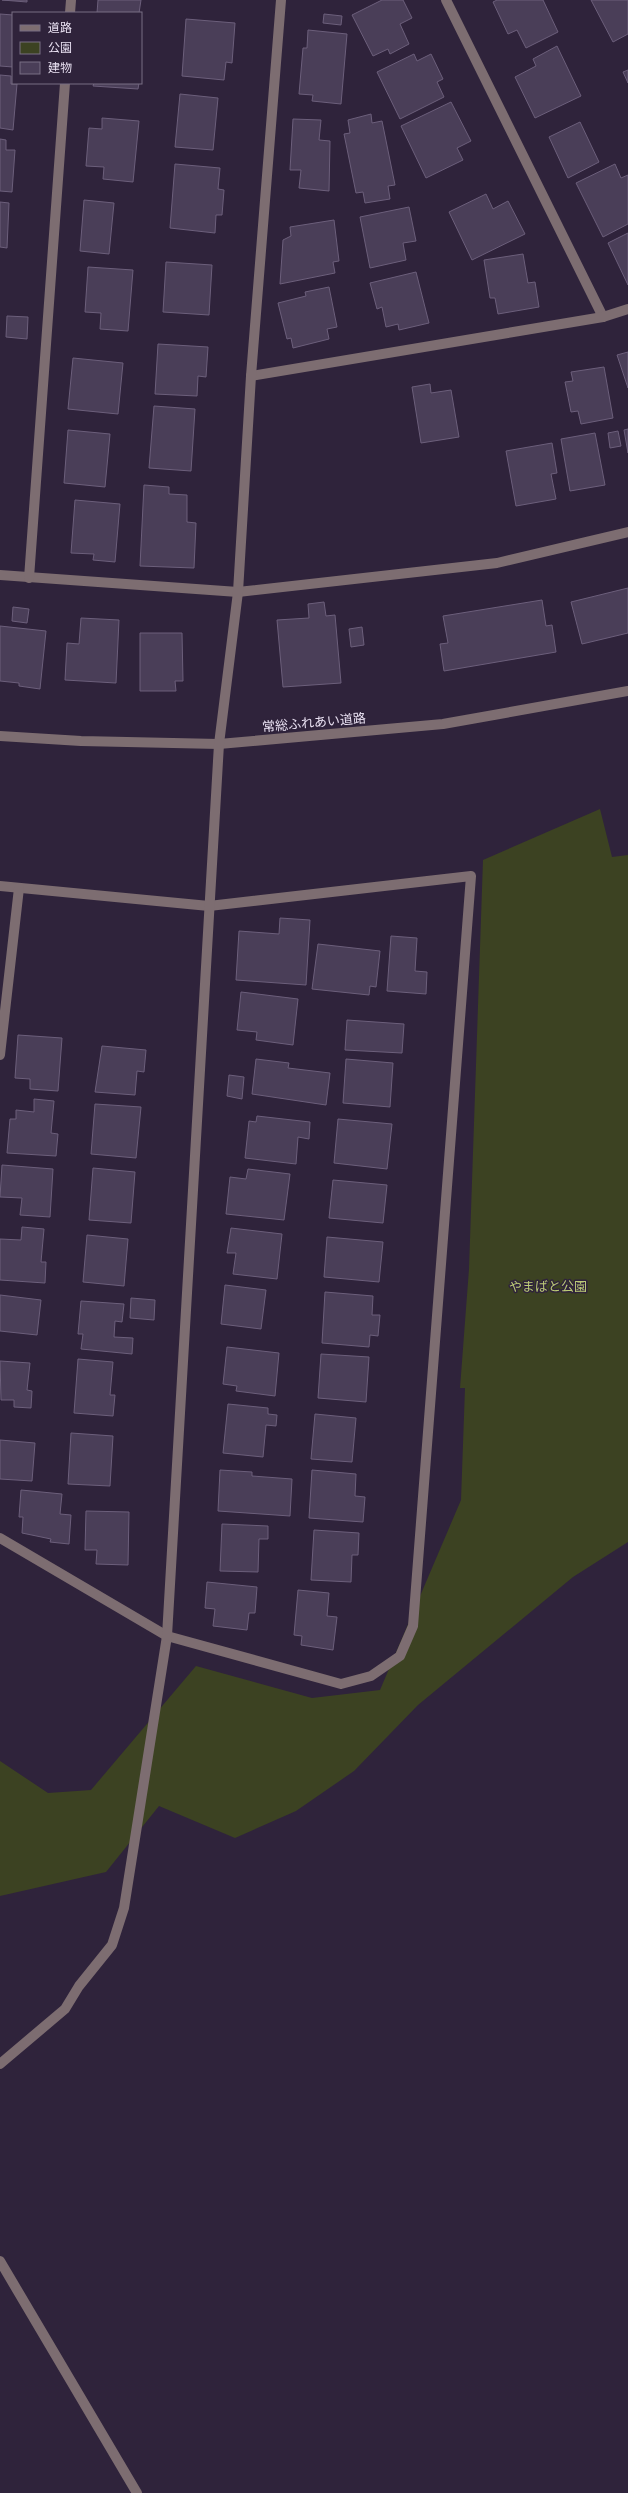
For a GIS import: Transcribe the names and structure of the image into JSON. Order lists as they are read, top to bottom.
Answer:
{
  "streets": {
    "street": ["常総ふれあい道路"]
  },
  "parks": ["やまばと公園"],
  "legend": ["道路", "公園", "建物"]
}
